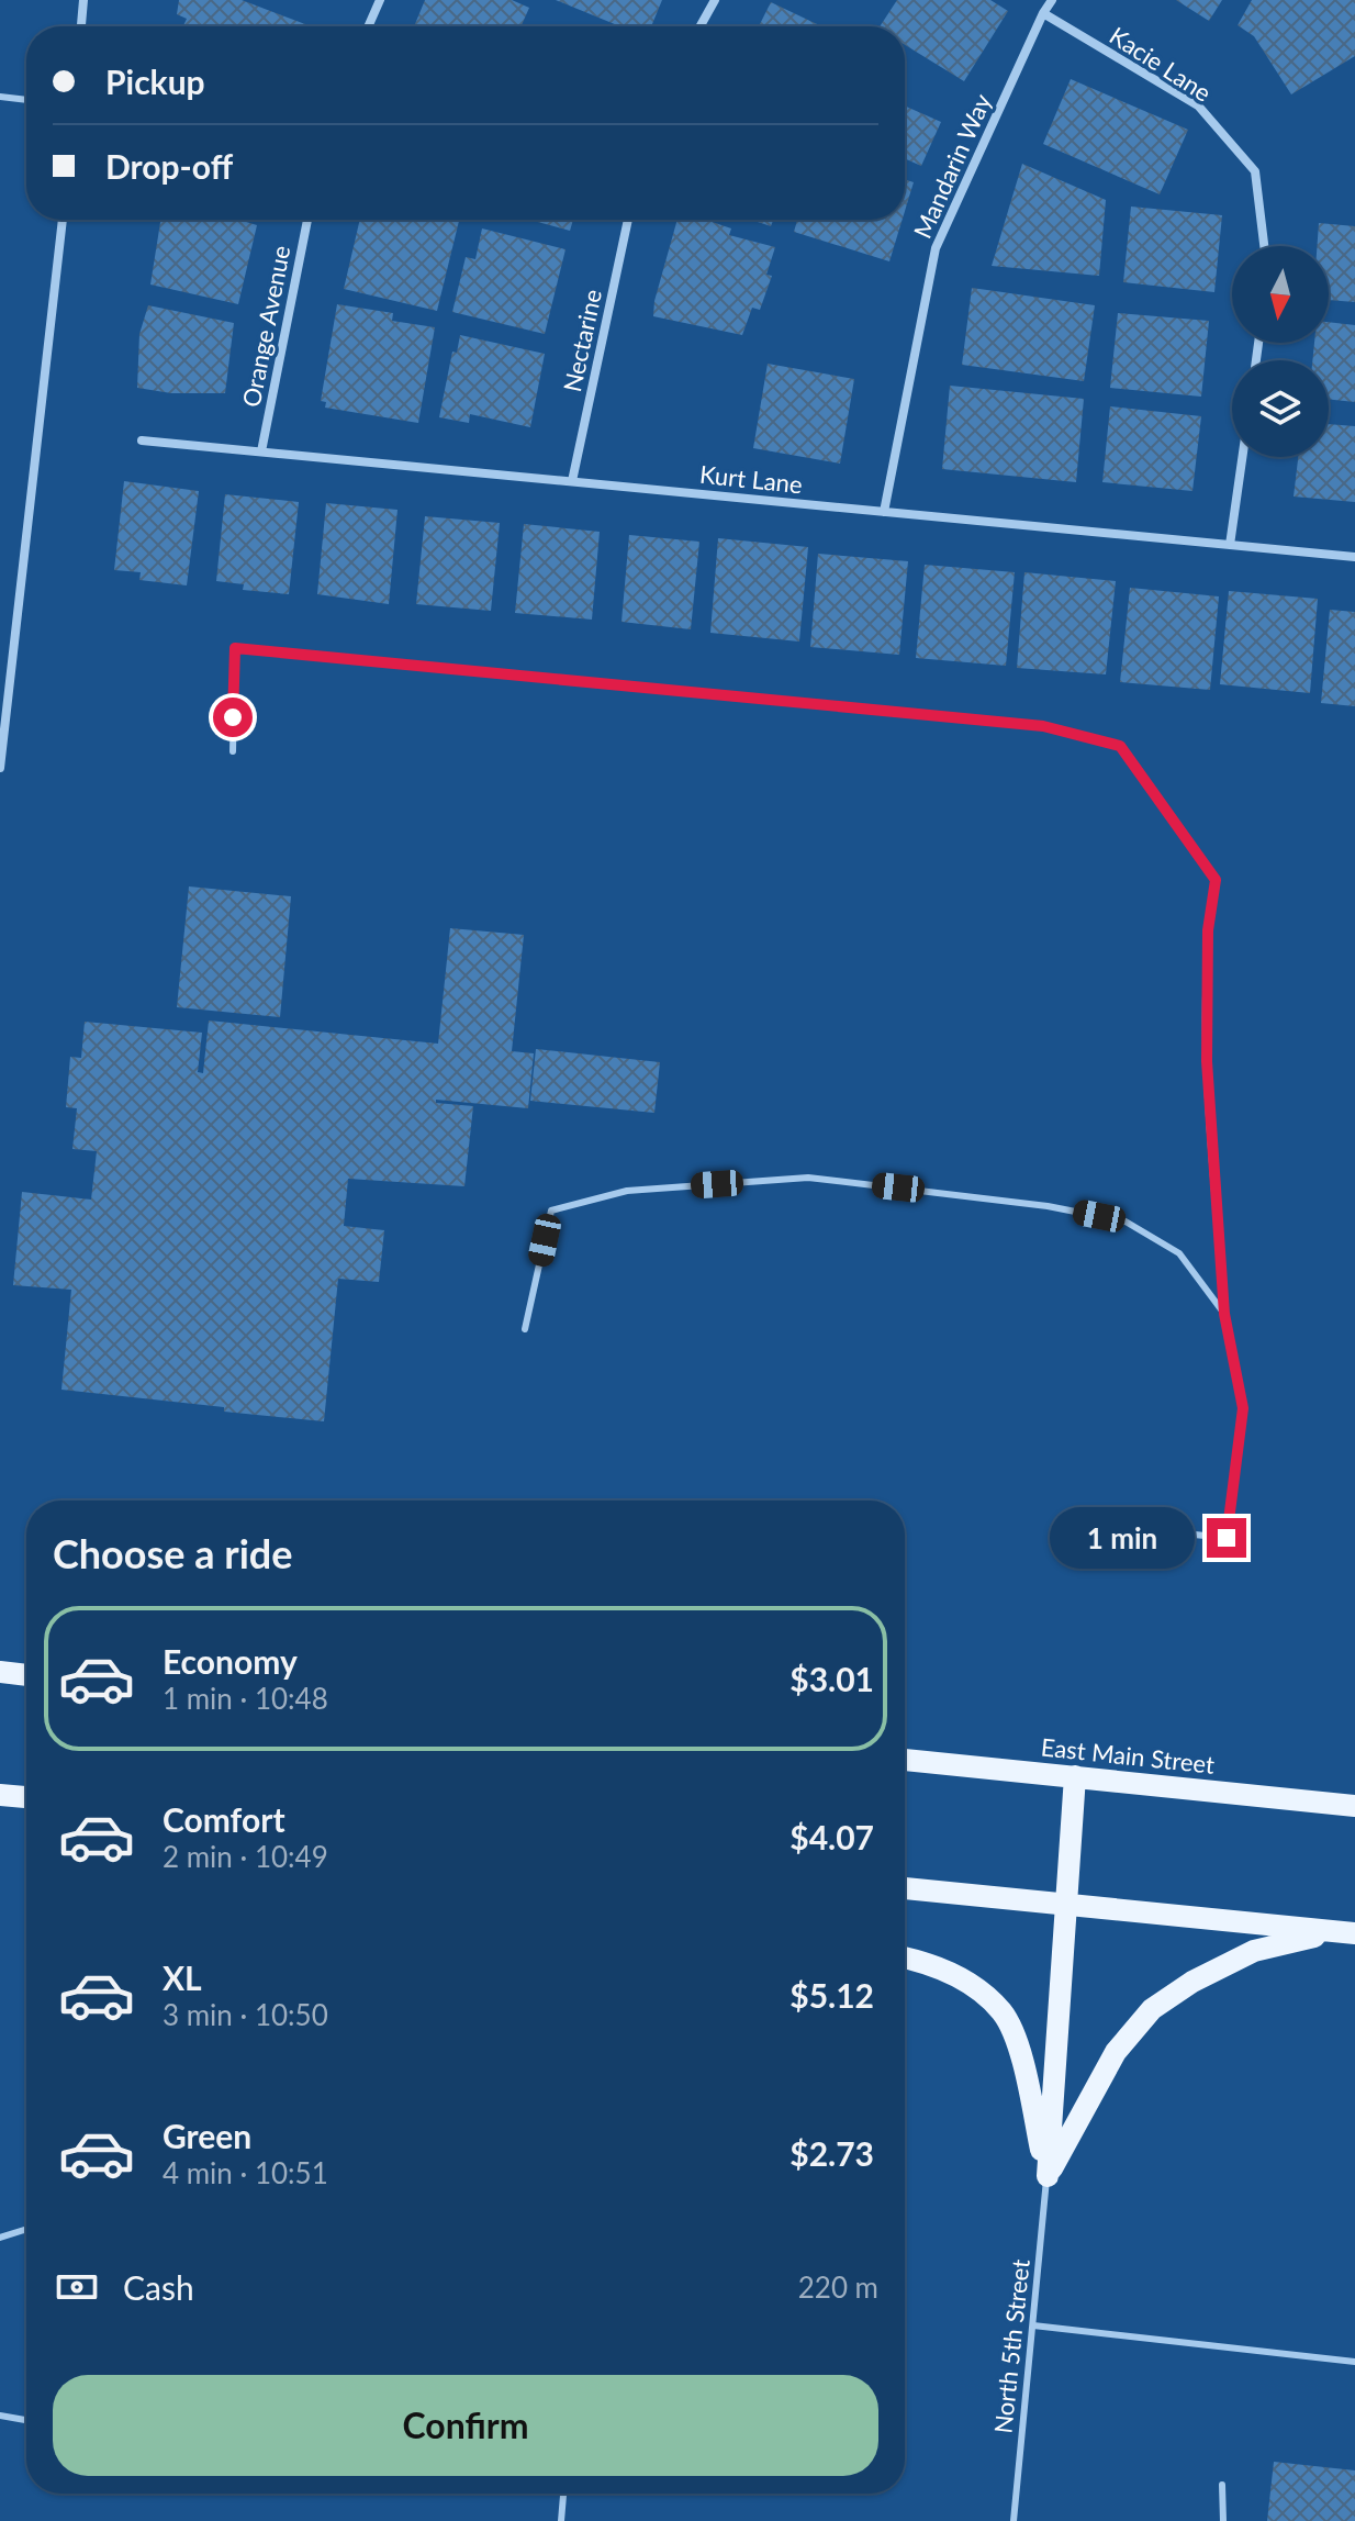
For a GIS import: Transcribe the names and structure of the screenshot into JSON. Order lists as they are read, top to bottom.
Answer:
{
  "streets": {
    "main road": ["East Main Street"],
    "street": [
      "Kacie Lane",
      "Mandarin Way",
      "Orange Avenue",
      "Nectarine",
      "Kurt Lane"
    ],
    "lane": ["North 5th Street"]
  },
  "crossings": [
    ["Kacie Lane", "Mandarin Way"],
    ["Mandarin Way", "Kurt Lane"],
    ["Orange Avenue", "Kurt Lane"],
    ["Nectarine", "Kurt Lane"]
  ],
  "north": "bottom",
  "page": {
    "banner": ["Pickup", "Drop-off"],
    "heading": "Choose a ride",
    "bubble": "1 min",
    "list": [
      {
        "name": "Economy",
        "note": "1 min · 10:48",
        "value": "$3.01"
      },
      {
        "name": "Comfort",
        "note": "2 min · 10:49",
        "value": "$4.07"
      },
      {
        "name": "XL",
        "note": "3 min · 10:50",
        "value": "$5.12"
      },
      {
        "name": "Green",
        "note": "4 min · 10:51",
        "value": "$2.73"
      }
    ],
    "pay": ["Cash", "220 m"],
    "buttons": "Confirm"
  }
}
